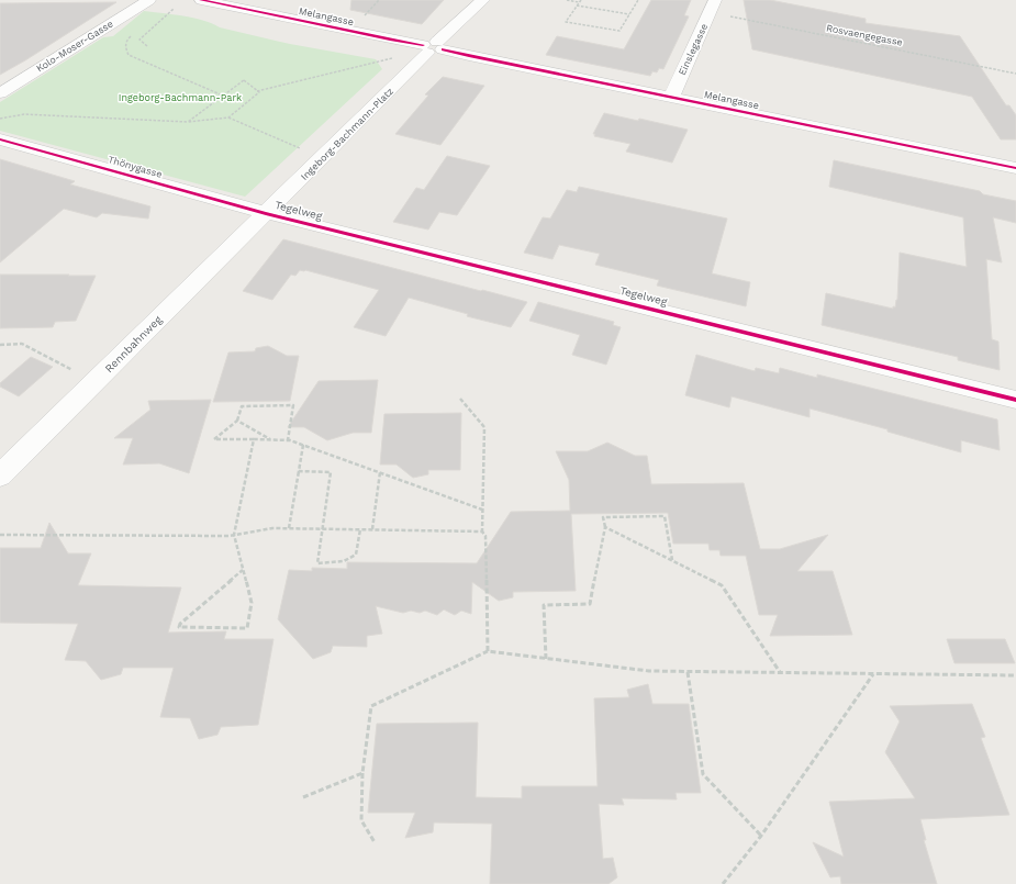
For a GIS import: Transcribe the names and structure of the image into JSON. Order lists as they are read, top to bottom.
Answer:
{
  "streets": {
    "street": [
      "Melangasse",
      "Kolo-Moser-Gasse",
      "Einslegasse",
      "Ingeborg-Bachmann-Platz",
      "Thönygasse",
      "Tegelweg",
      "Rennbahnweg"
    ],
    "path": ["Rosvaengegasse"]
  },
  "crossings": [
    ["Melangasse", "Einslegasse"],
    ["Melangasse", "Ingeborg-Bachmann-Platz"],
    ["Rosvaengegasse", "Einslegasse"],
    ["Ingeborg-Bachmann-Platz", "Thönygasse"],
    ["Ingeborg-Bachmann-Platz", "Tegelweg"],
    ["Ingeborg-Bachmann-Platz", "Rennbahnweg"],
    ["Thönygasse", "Tegelweg"],
    ["Thönygasse", "Rennbahnweg"],
    ["Tegelweg", "Rennbahnweg"]
  ],
  "parks": ["Ingeborg-Bachmann-Park"]
}
